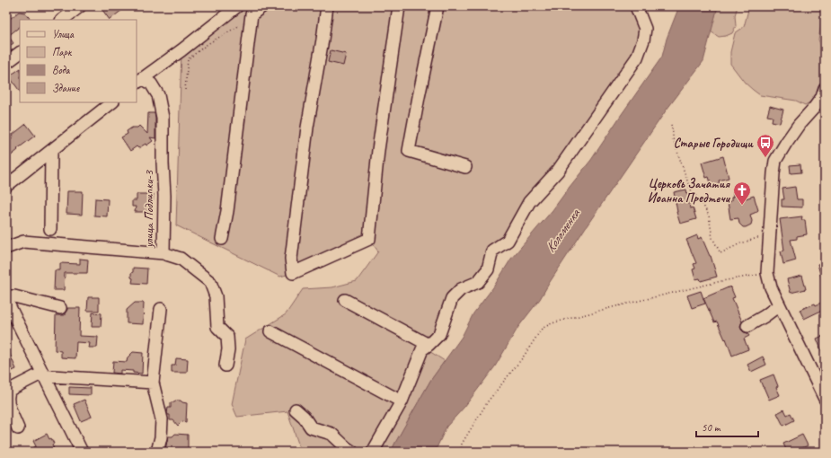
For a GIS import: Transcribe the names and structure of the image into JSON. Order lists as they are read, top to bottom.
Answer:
{
  "streets": {
    "street": ["улица Подлипки-3"]
  },
  "water": ["Коломенка"],
  "places": {
    "bus stop": ["Старые Городищи"],
    "church": ["Церковь Зачатия Иоанна Предтечи"]
  },
  "legend": [
    "Улица",
    "Парк",
    "Вода",
    "Здание"
  ],
  "scale_bar": "50 m"
}
